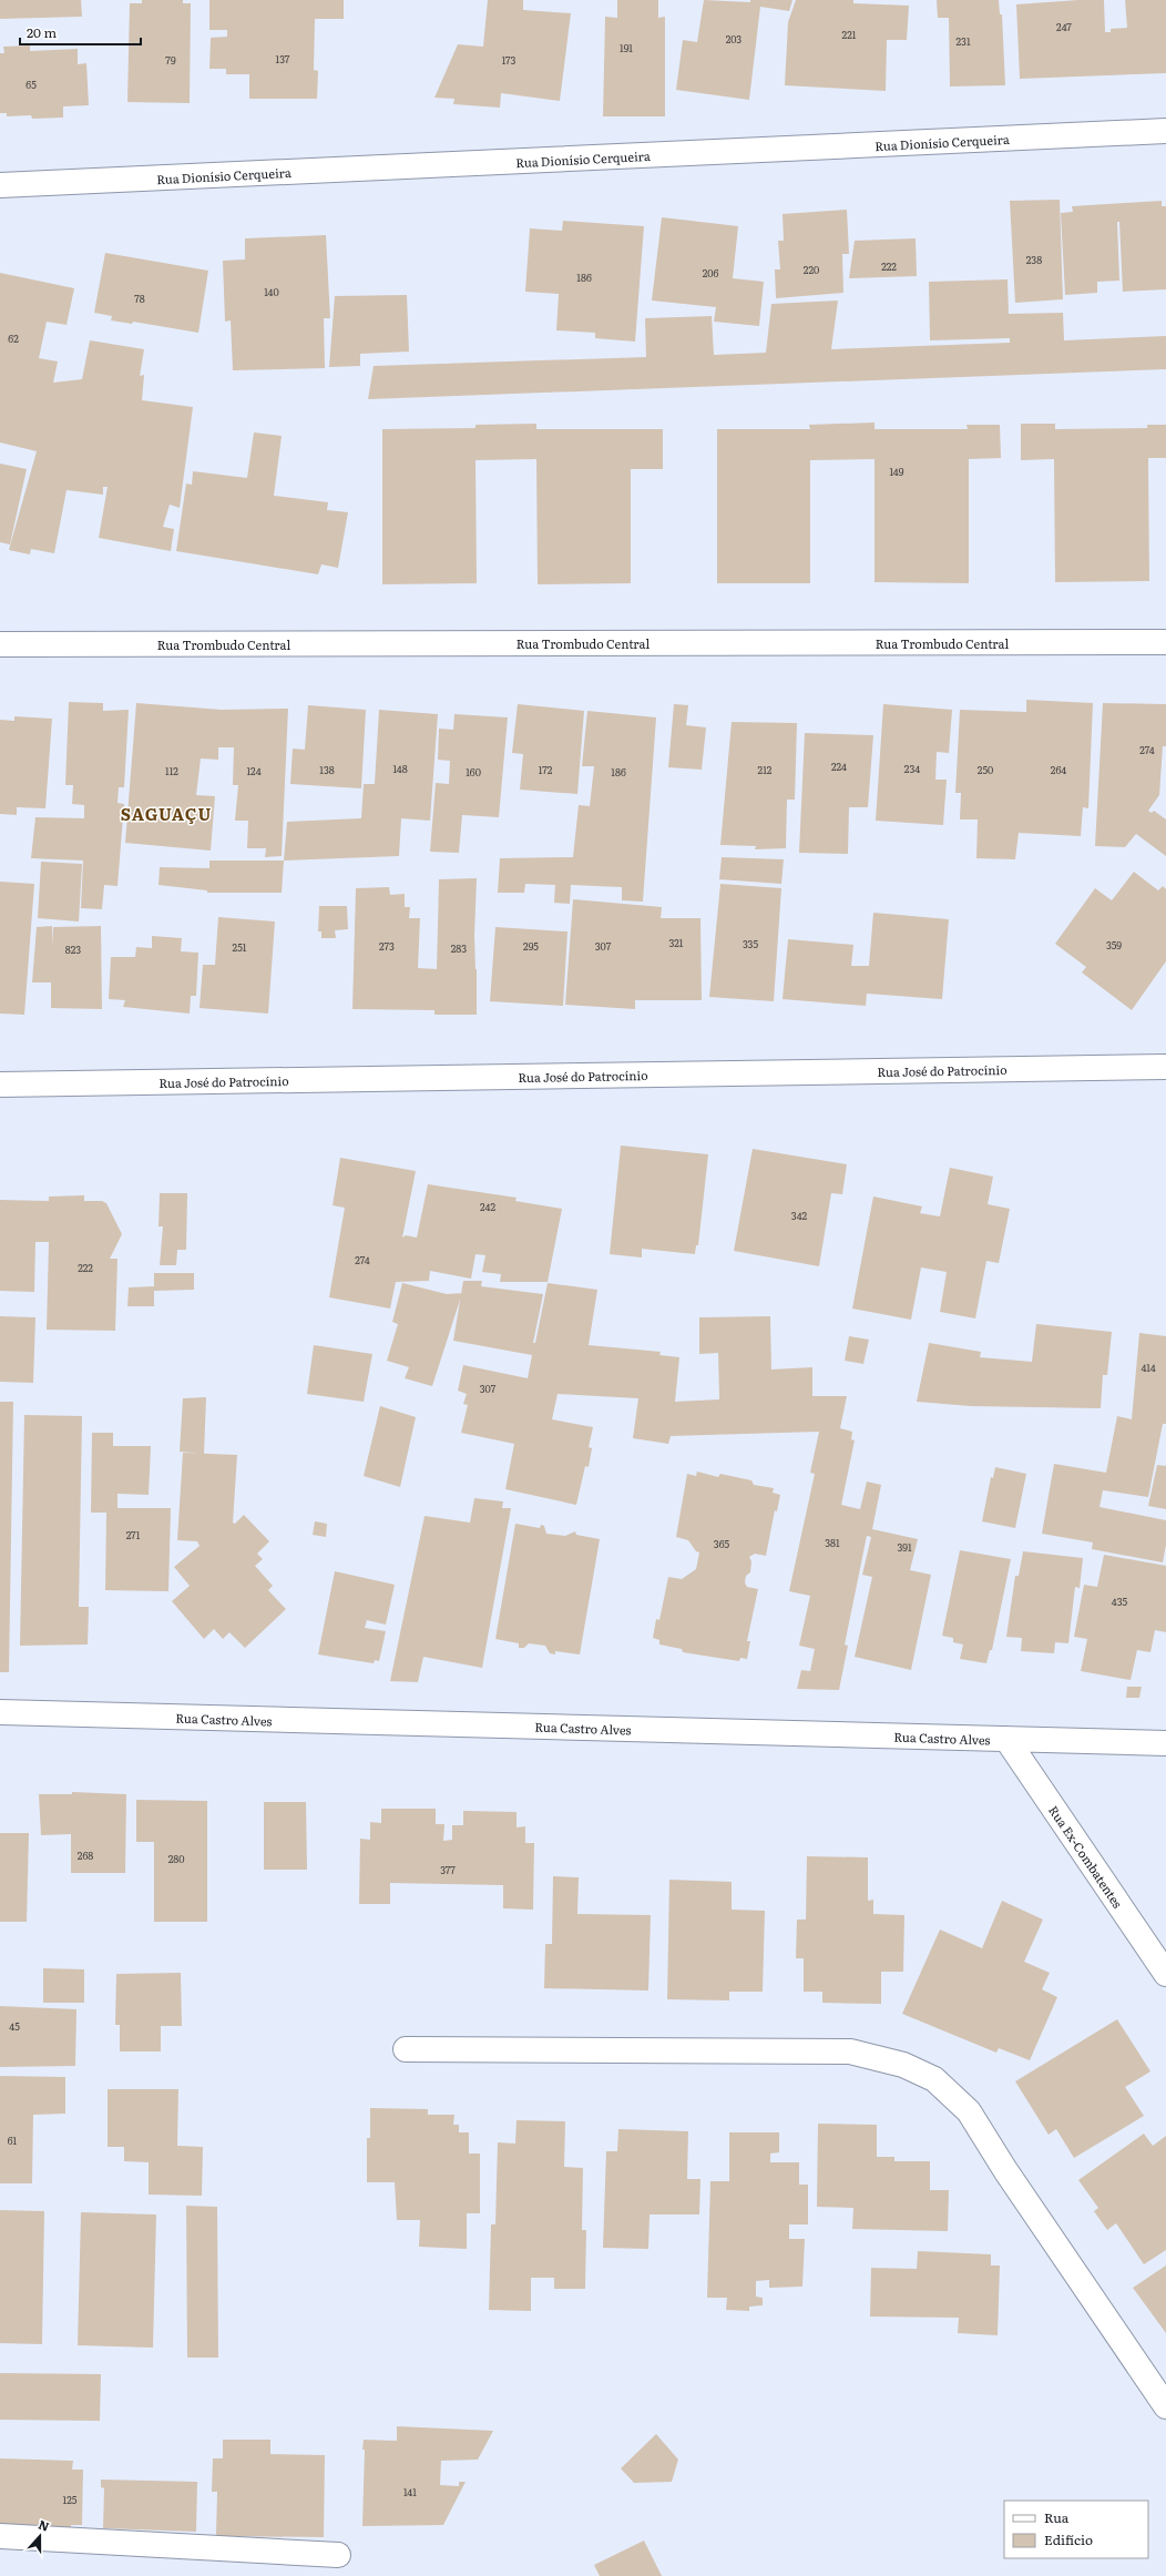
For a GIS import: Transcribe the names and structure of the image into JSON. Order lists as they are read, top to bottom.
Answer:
{
  "streets": {
    "street": [
      "Rua Dionísio Cerqueira",
      "Rua Trombudo Central",
      "Rua José do Patrocínio",
      "Rua Castro Alves",
      "Rua Ex-Combatentes"
    ]
  },
  "crossings": [
    ["Rua Castro Alves", "Rua Ex-Combatentes"]
  ],
  "districts": ["SAGUAÇU"],
  "house_numbers": [
    "247",
    "221",
    "203",
    "231",
    "191",
    "137",
    "79",
    "173",
    "65",
    "238",
    "222",
    "220",
    "206",
    "186",
    "140",
    "78",
    "62",
    "149",
    "274",
    "224",
    "148",
    "234",
    "138",
    "172",
    "212",
    "250",
    "264",
    "112",
    "124",
    "160",
    "186",
    "321",
    "335",
    "359",
    "273",
    "295",
    "307",
    "251",
    "283",
    "823",
    "242",
    "342",
    "274",
    "222",
    "414",
    "307",
    "271",
    "381",
    "365",
    "391",
    "435",
    "268",
    "280",
    "377",
    "45",
    "61",
    "141",
    "125"
  ],
  "legend": ["Rua", "Edifício"],
  "scale_bar": "20 m",
  "north": "top"
}
